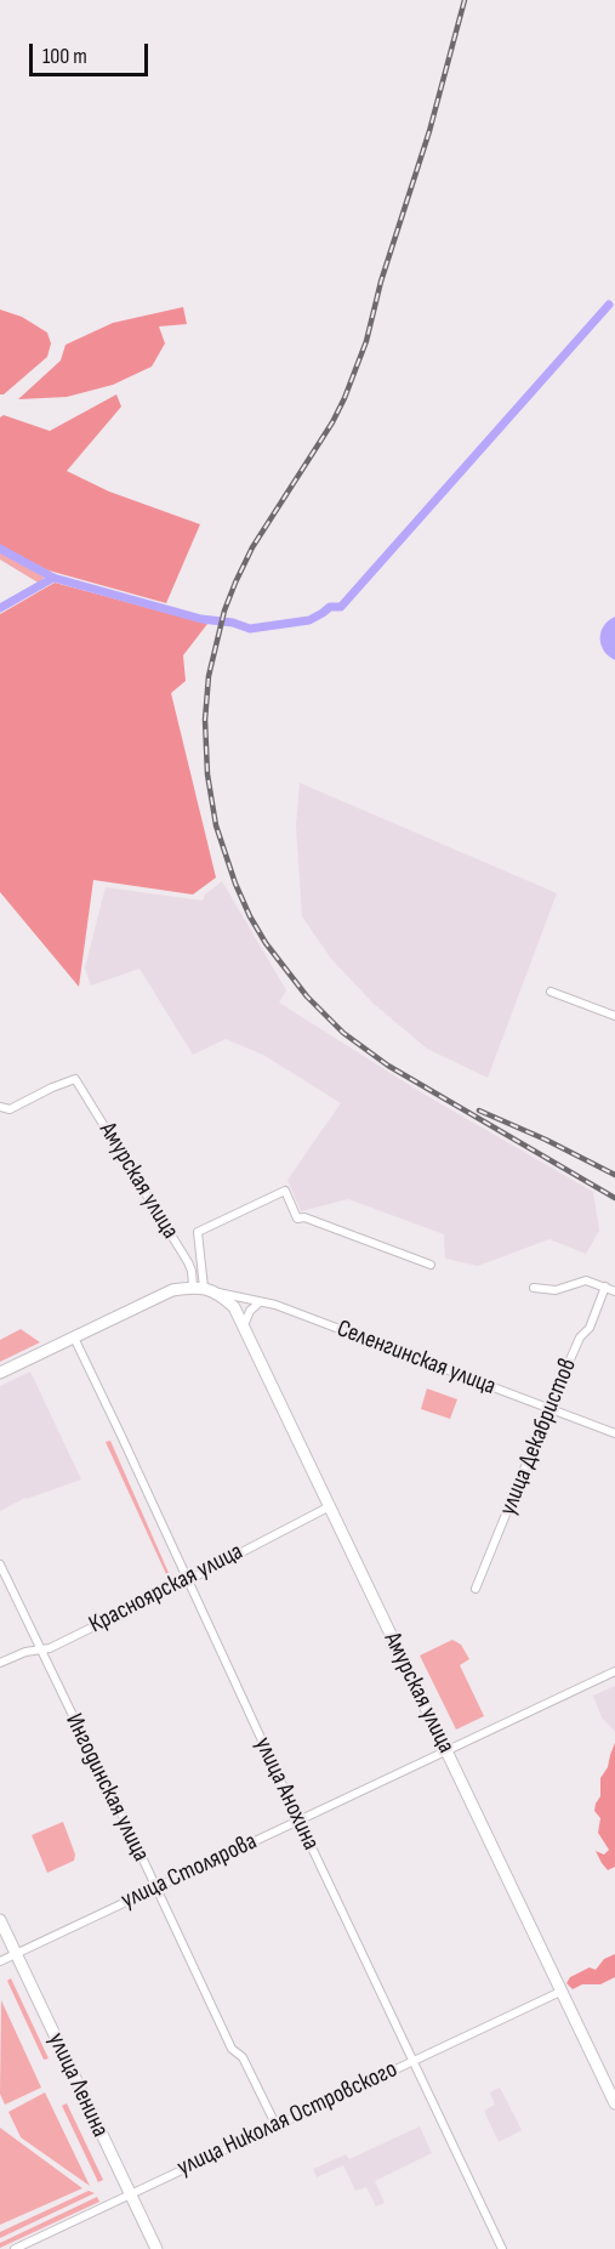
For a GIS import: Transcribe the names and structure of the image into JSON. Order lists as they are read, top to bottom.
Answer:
{
  "streets": {
    "main road": ["Амурская улица", "улица Ленина"],
    "street": [
      "Селенгинская улица",
      "улица Декабристов",
      "Красноярская улица",
      "Ингодинская улица",
      "улица Анохина",
      "улица Столярова",
      "улица Николая Островского"
    ]
  },
  "crossings": [
    ["Амурская улица", "Селенгинская улица"],
    ["Амурская улица", "Красноярская улица"],
    ["Амурская улица", "улица Столярова"],
    ["Амурская улица", "улица Николая Островского"],
    ["Селенгинская улица", "улица Декабристов"],
    ["Красноярская улица", "Ингодинская улица"],
    ["Красноярская улица", "улица Анохина"],
    ["Ингодинская улица", "улица Столярова"],
    ["Ингодинская улица", "улица Николая Островского"],
    ["улица Анохина", "улица Столярова"],
    ["улица Анохина", "улица Николая Островского"],
    ["улица Столярова", "улица Ленина"],
    ["улица Ленина", "улица Николая Островского"]
  ],
  "scale_bar": "100 m"
}
